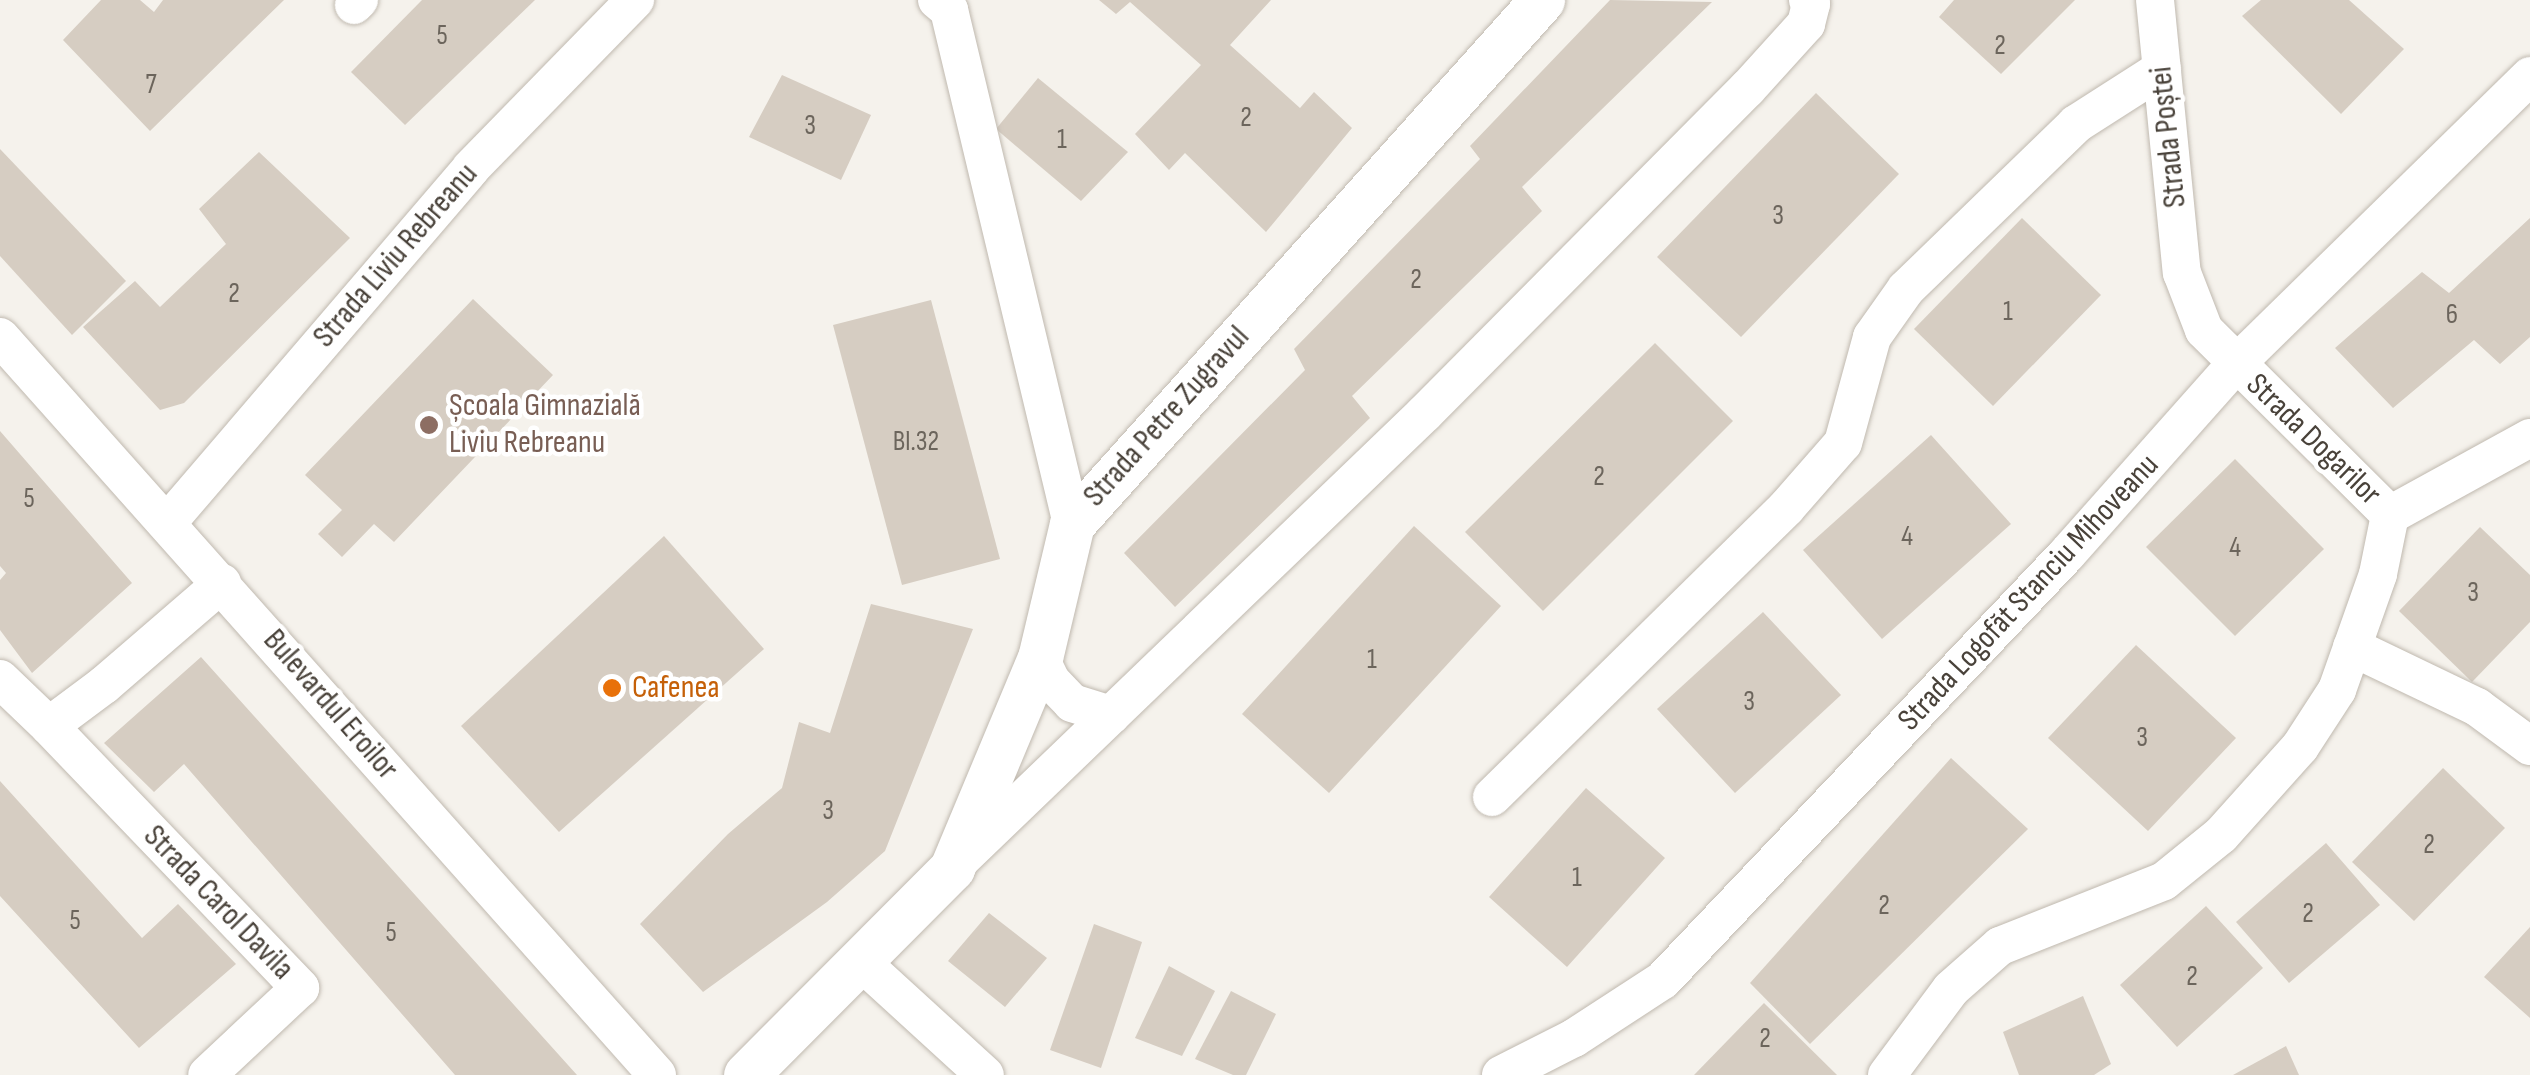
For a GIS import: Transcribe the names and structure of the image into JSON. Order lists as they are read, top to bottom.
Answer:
{
  "streets": {
    "street": [
      "Strada Poștei",
      "Strada Liviu Rebreanu",
      "Strada Petre Zugravul",
      "Strada Dogarilor",
      "Strada Logofăt Stanciu Mihoveanu",
      "Bulevardul Eroilor",
      "Strada Carol Davila"
    ]
  },
  "crossings": [
    ["Strada Poștei", "Strada Dogarilor"],
    ["Strada Poștei", "Strada Logofăt Stanciu Mihoveanu"],
    ["Strada Liviu Rebreanu", "Bulevardul Eroilor"],
    ["Strada Dogarilor", "Strada Logofăt Stanciu Mihoveanu"]
  ],
  "places": ["Școala Gimnazială Liviu Rebreanu", "Cafenea"],
  "house_numbers": [
    "5",
    "2",
    "7",
    "2",
    "3",
    "1",
    "3",
    "2",
    "2",
    "1",
    "6",
    "Bl.32",
    "2",
    "5",
    "4",
    "4",
    "3",
    "1",
    "3",
    "3",
    "3",
    "2",
    "1",
    "2",
    "2",
    "5",
    "5",
    "2",
    "2"
  ]
}
